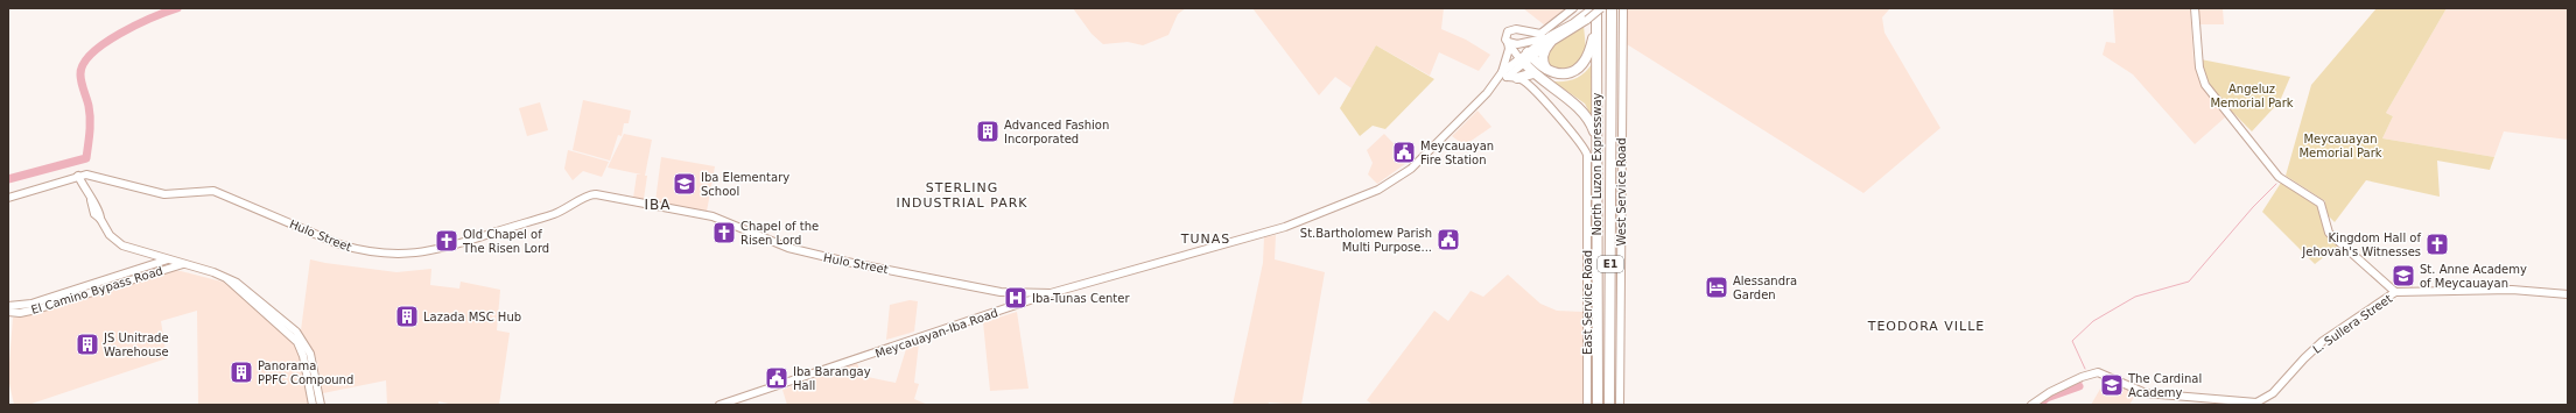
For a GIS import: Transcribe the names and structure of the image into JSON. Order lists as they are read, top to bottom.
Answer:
{
  "streets": {
    "highway": ["North Luzon Expressway", "E1"],
    "street": [
      "West Service Road",
      "Hulo Street",
      "El Camino Bypass Road",
      "East Service Road",
      "L. Sullera Street",
      "Meycauayan-Iba Road"
    ]
  },
  "crossings": [
    ["Hulo Street", "Meycauayan-Iba Road"]
  ],
  "districts": [
    "STERLING INDUSTRIAL PARK",
    "IBA",
    "TUNAS",
    "TEODORA VILLE"
  ],
  "parks": ["Angeluz Memorial Park", "Meycauayan Memorial Park"],
  "places": {
    "building": [
      "Advanced Fashion Incorporated",
      "Lazada MSC Hub",
      "JS Unitrade Warehouse",
      "Panorama PPFC Compound"
    ],
    "public building": ["Meycauayan Fire Station", "St.Bartholomew Parish Multi Purpose...", "Iba Barangay Hall"],
    "school or university": ["Iba Elementary School", "St. Anne Academy of Meycauayan", "The Cardinal Academy"],
    "church": ["Chapel of the Risen Lord", "Old Chapel of The Risen Lord", "Kingdom Hall of Jehovah's Witnesses"],
    "hotel": ["Alessandra Garden"],
    "hospital": ["Iba-Tunas Center"]
  }
}
